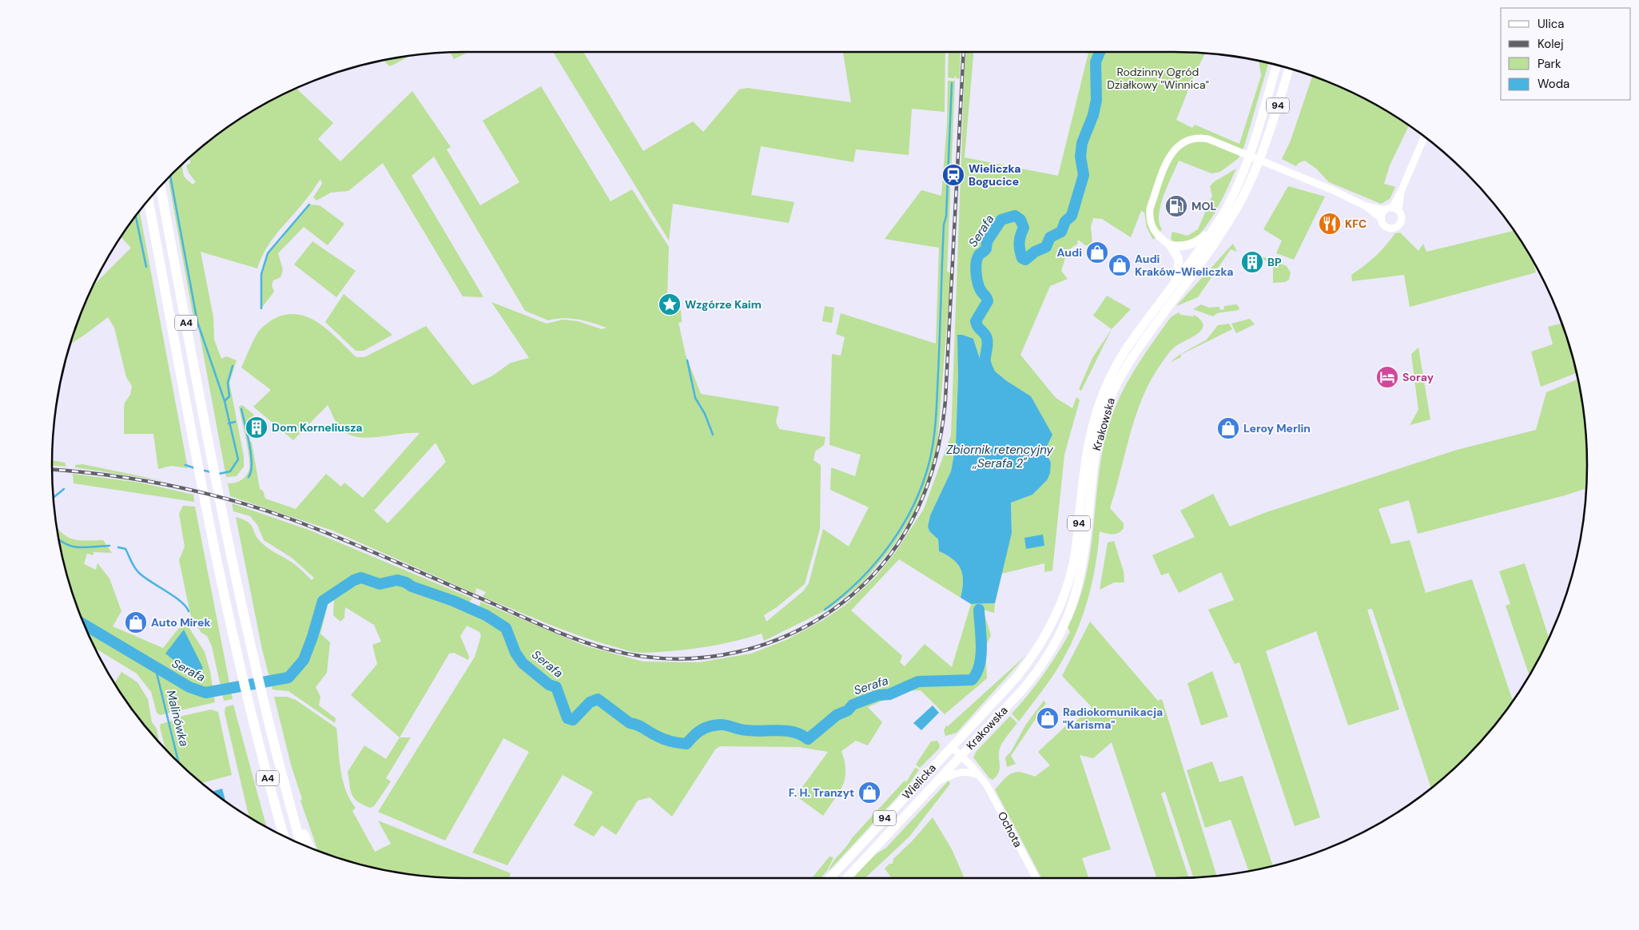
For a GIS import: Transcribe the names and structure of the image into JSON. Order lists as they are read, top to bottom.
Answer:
{
  "streets": {
    "highway": ["A4"],
    "main road": ["94", "Krakowska", "Wielicka"],
    "street": ["Ochota"]
  },
  "crossings": [
    ["Krakowska", "Wielicka"],
    ["Krakowska", "Ochota"],
    ["Wielicka", "Ochota"]
  ],
  "water": ["Serafa", "Zbiornik retencyjny ,,Serafa 2\"", "Malinówka"],
  "parks": ["Rodzinny Ogród Działkowy \"Winnica\""],
  "places": {
    "station": ["Wieliczka Bogucice"],
    "fuel station": ["MOL"],
    "restaurant": ["KFC"],
    "shop": [
      "Audi",
      "Audi Kraków-Wieliczka",
      "Leroy Merlin",
      "Auto Mirek",
      "Radiokomunikacja \"Karisma\"",
      "F. H. Tranzyt"
    ],
    "building": ["BP", "Dom Korneliusza"],
    "place": ["Wzgórze Kaim"],
    "hotel": ["Soray"]
  },
  "legend": [
    "Ulica",
    "Kolej",
    "Park",
    "Woda"
  ]
}
